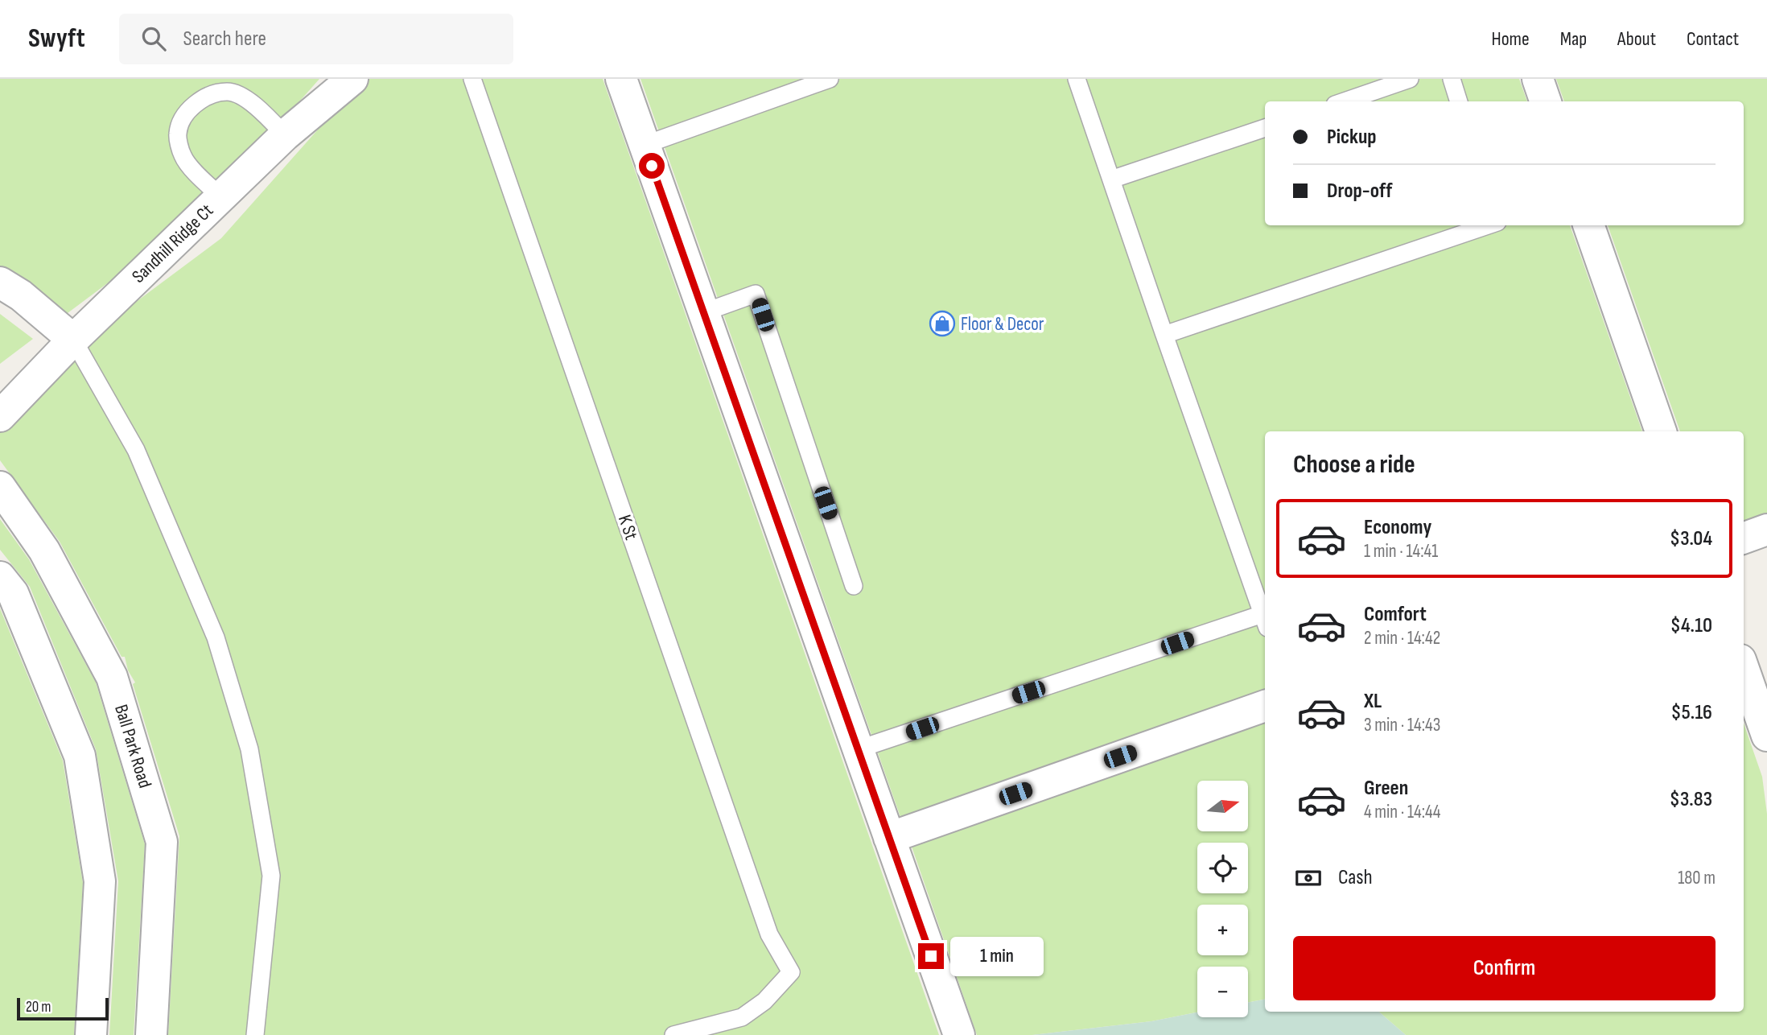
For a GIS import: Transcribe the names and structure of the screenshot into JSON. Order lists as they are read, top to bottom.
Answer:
{
  "streets": {
    "street": ["Sandhill Ridge Ct", "Ball Park Road"],
    "lane": ["K St"]
  },
  "places": {
    "shop": ["Floor & Decor"]
  },
  "scale_bar": "20 m",
  "north": "right",
  "page": {
    "header": "Swyft",
    "search": "Search here",
    "nav": [
      "Home",
      "Map",
      "About",
      "Contact"
    ],
    "banner": ["Pickup", "Drop-off"],
    "heading": "Choose a ride",
    "list": [
      {
        "name": "Economy",
        "note": "1 min · 14:41",
        "value": "$3.04"
      },
      {
        "name": "Comfort",
        "note": "2 min · 14:42",
        "value": "$4.10"
      },
      {
        "name": "XL",
        "note": "3 min · 14:43",
        "value": "$5.16"
      },
      {
        "name": "Green",
        "note": "4 min · 14:44",
        "value": "$3.83"
      }
    ],
    "map_buttons": ["+", "−"],
    "pay": ["Cash", "180 m"],
    "buttons": "Confirm",
    "bubble": "1 min",
    "scale": "20 m"
  }
}
